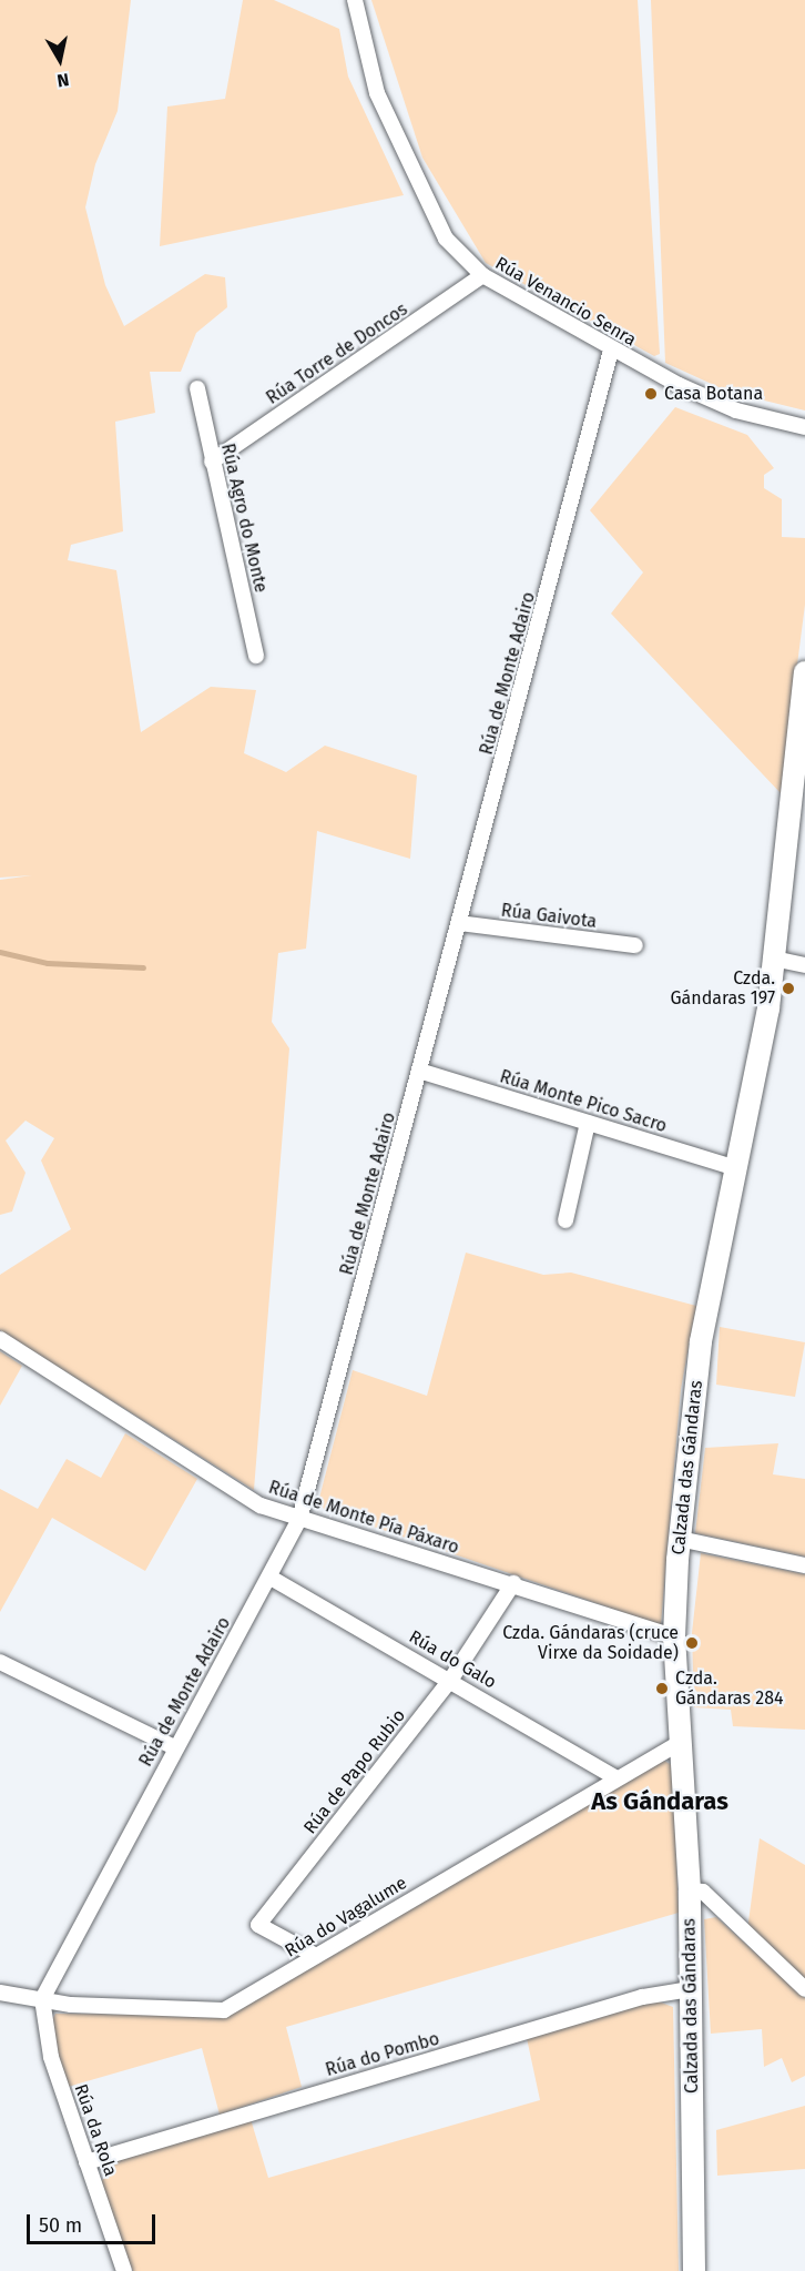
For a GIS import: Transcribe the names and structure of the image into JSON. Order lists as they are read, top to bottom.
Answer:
{
  "streets": {
    "main road": ["Calzada das Gándaras"],
    "street": [
      "Rúa Venancio Senra",
      "Rúa Torre de Doncos",
      "Rúa Agro do Monte",
      "Rúa de Monte Adairo",
      "Rúa Gaivota",
      "Rúa Monte Pico Sacro",
      "Rúa de Monte Pía Páxaro",
      "Rúa do Galo",
      "Rúa de Papo Rubio",
      "Rúa do Vagalume",
      "Rúa do Pombo",
      "Rúa da Rola"
    ]
  },
  "crossings": [
    ["Rúa Venancio Senra", "Rúa Torre de Doncos"],
    ["Rúa Venancio Senra", "Rúa de Monte Adairo"],
    ["Rúa Torre de Doncos", "Rúa Agro do Monte"],
    ["Rúa de Monte Adairo", "Rúa Gaivota"],
    ["Rúa de Monte Adairo", "Rúa Monte Pico Sacro"],
    ["Rúa de Monte Adairo", "Rúa de Monte Pía Páxaro"],
    ["Rúa de Monte Adairo", "Rúa do Galo"],
    ["Rúa de Monte Adairo", "Rúa do Vagalume"],
    ["Rúa de Monte Adairo", "Rúa da Rola"],
    ["Rúa Monte Pico Sacro", "Calzada das Gándaras"],
    ["Calzada das Gándaras", "Rúa de Monte Pía Páxaro"],
    ["Calzada das Gándaras", "Rúa do Vagalume"],
    ["Calzada das Gándaras", "Rúa do Pombo"],
    ["Rúa de Monte Pía Páxaro", "Rúa de Papo Rubio"],
    ["Rúa do Galo", "Rúa de Papo Rubio"],
    ["Rúa do Galo", "Rúa do Vagalume"],
    ["Rúa de Papo Rubio", "Rúa do Vagalume"],
    ["Rúa do Vagalume", "Rúa da Rola"],
    ["Rúa do Pombo", "Rúa da Rola"]
  ],
  "districts": ["As Gándaras"],
  "places": [
    "Casa Botana",
    "Czda. Gándaras 197",
    "Czda. Gándaras (cruce Virxe da Soidade)",
    "Czda. Gándaras 284"
  ],
  "scale_bar": "50 m",
  "north": "bottom"
}
